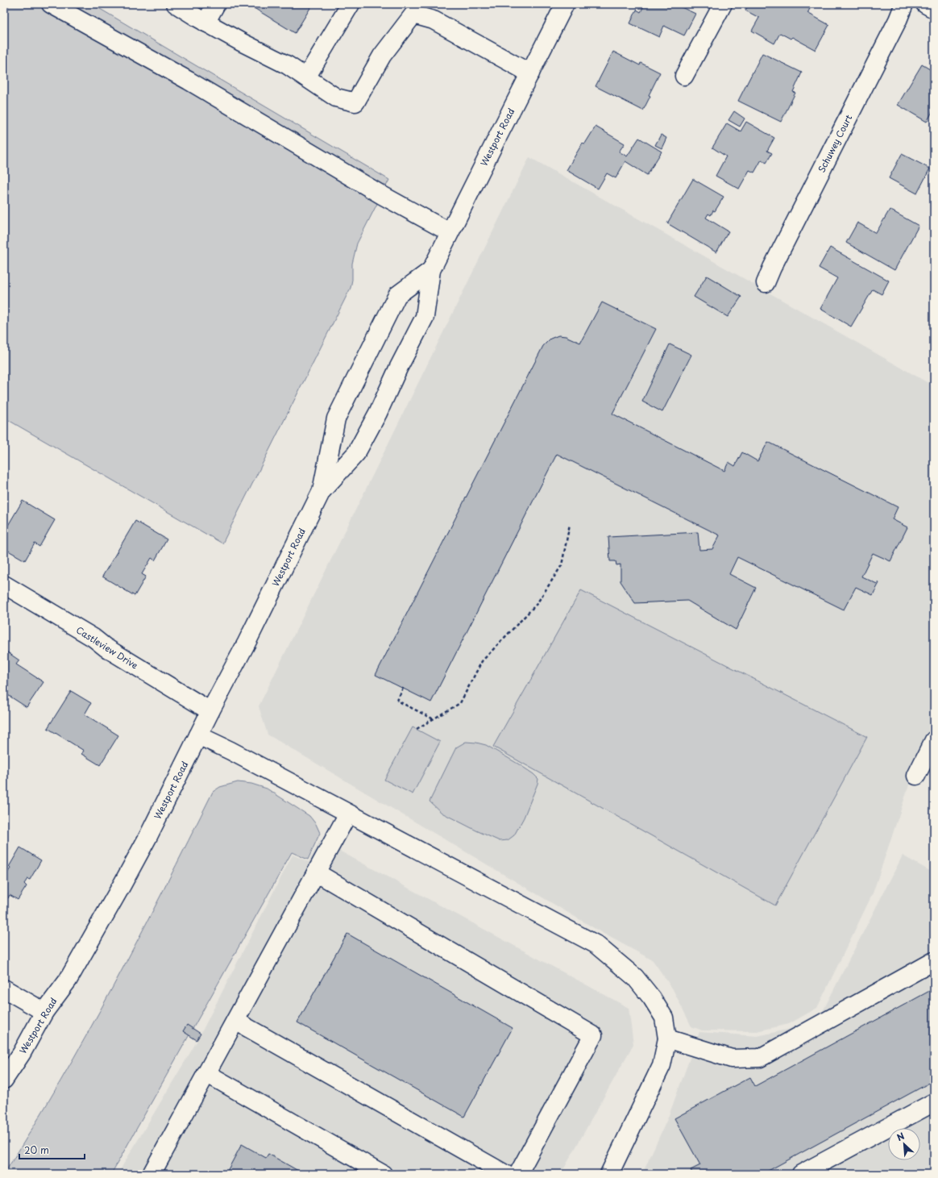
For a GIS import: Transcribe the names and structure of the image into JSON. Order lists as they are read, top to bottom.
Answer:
{
  "streets": {
    "main road": ["Westport Road", "Schuwey Court", "Castleview Drive"]
  },
  "crossings": [
    ["Westport Road", "Castleview Drive"]
  ],
  "scale_bar": "20 m",
  "north": "top left"
}
